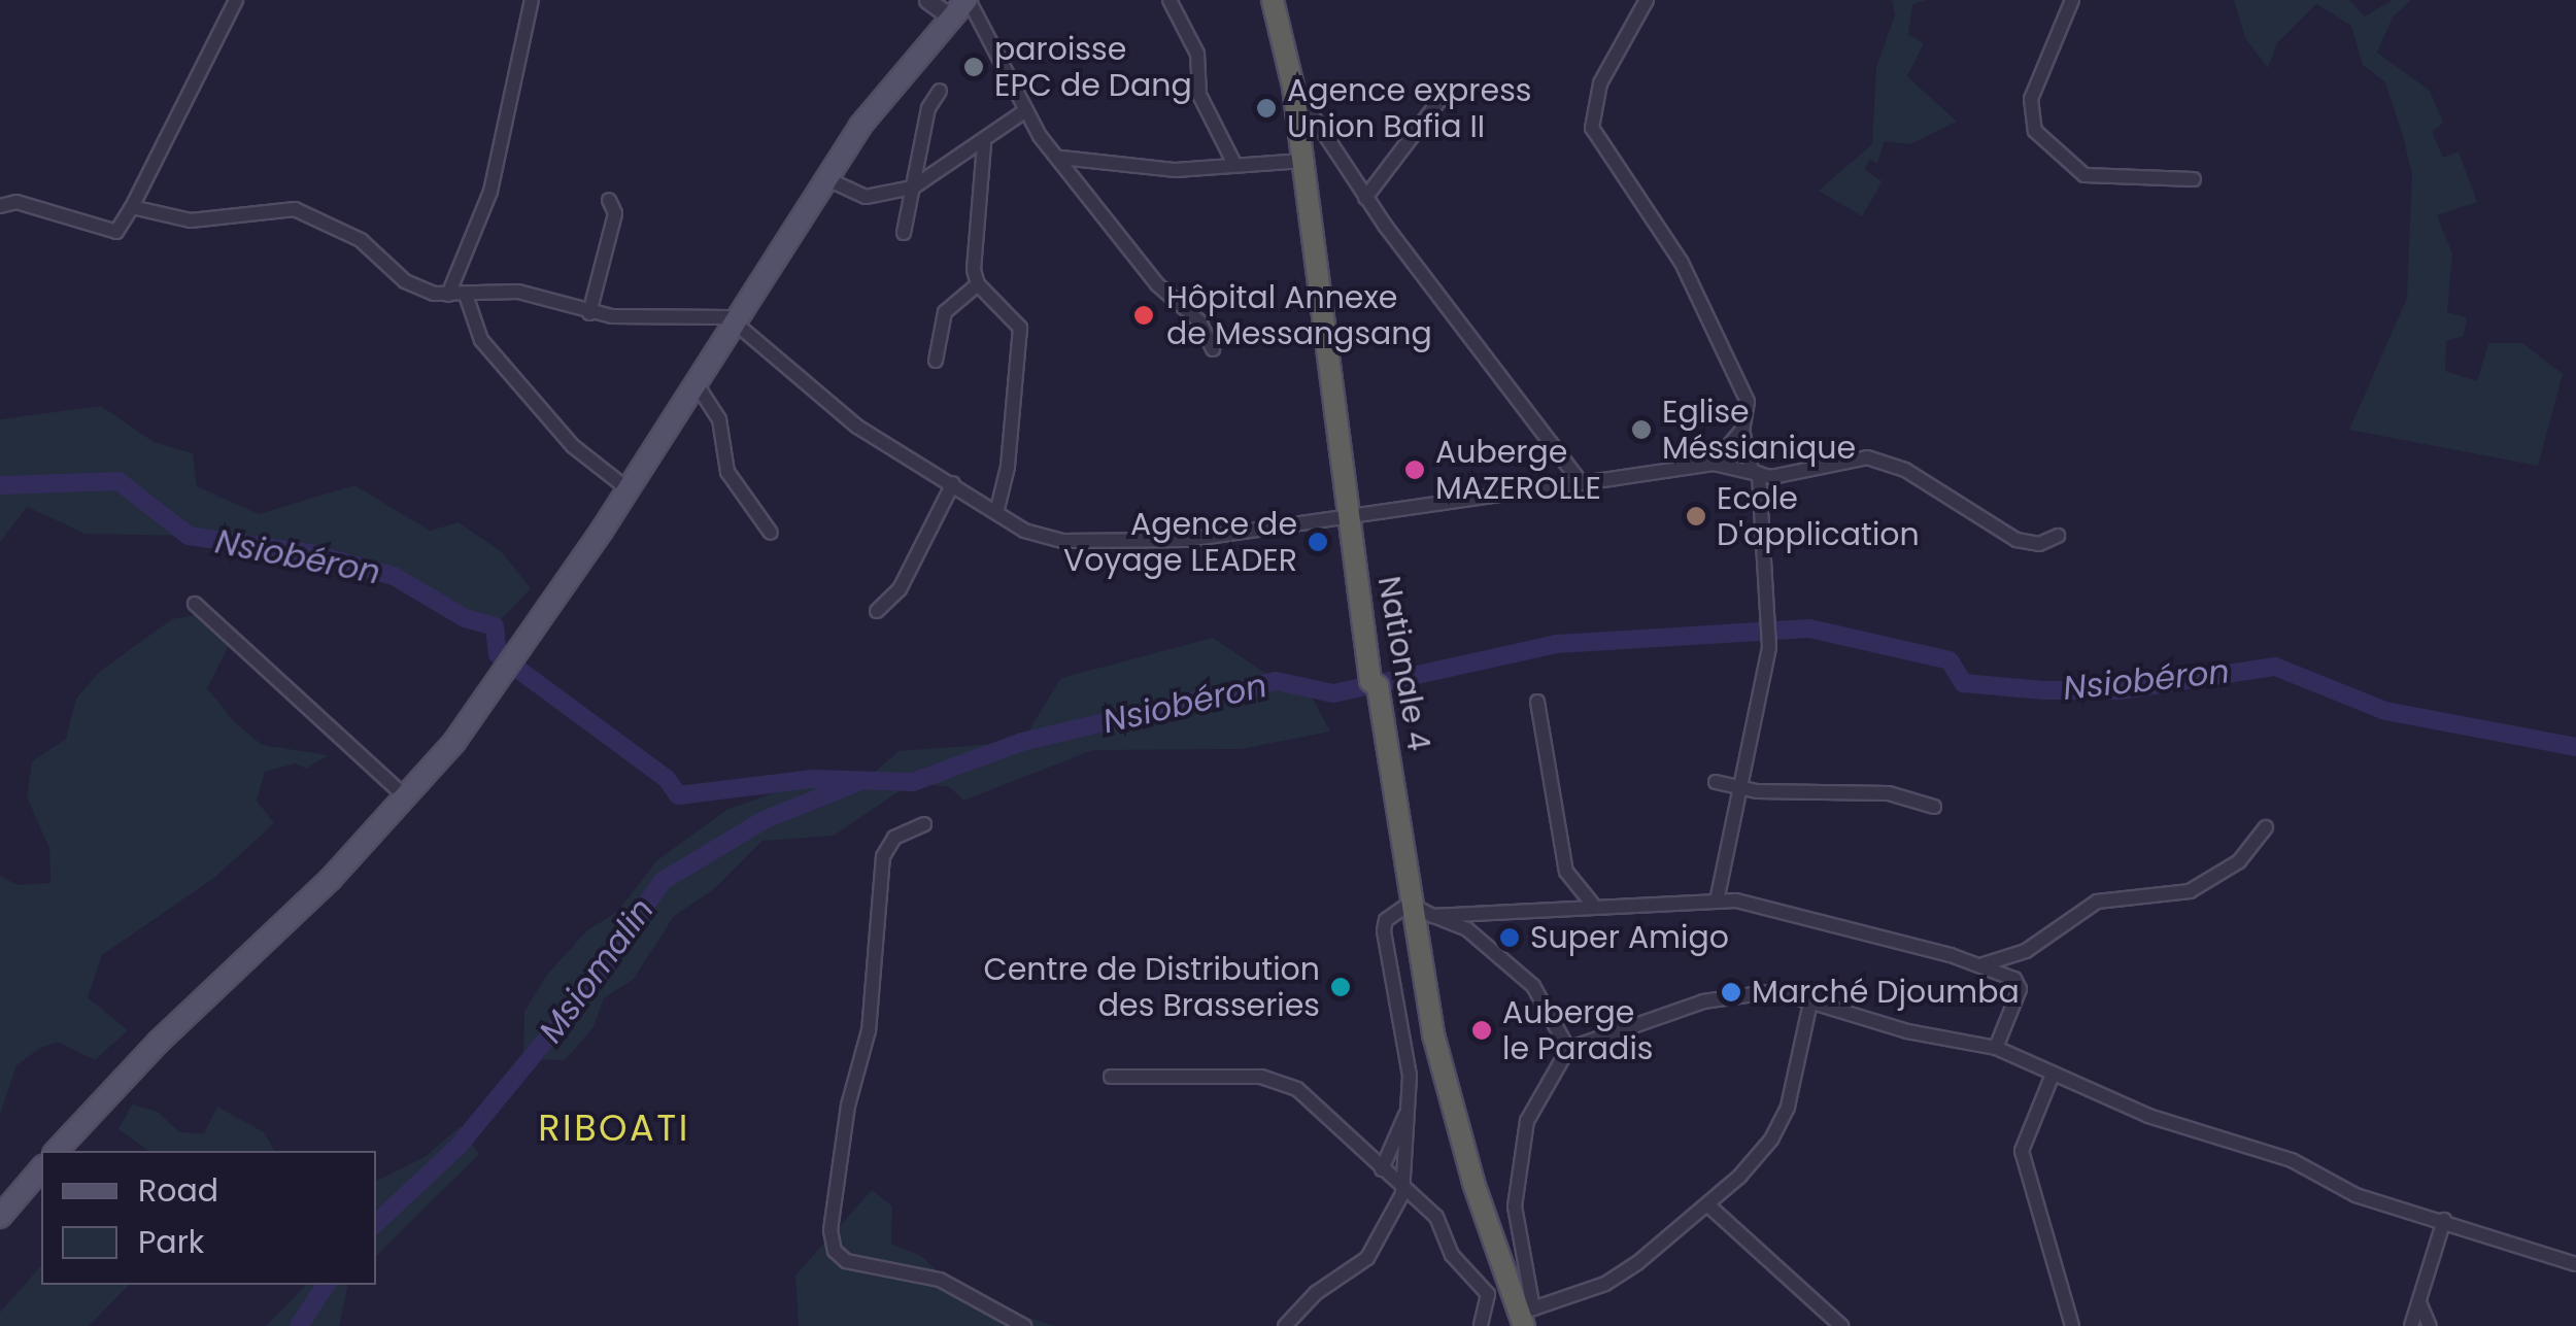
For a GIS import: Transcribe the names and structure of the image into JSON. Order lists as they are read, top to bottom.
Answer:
{
  "streets": {
    "highway": ["Nationale 4"]
  },
  "districts": ["RIBOATI"],
  "water": ["Nsiobéron", "Msiomalin"],
  "places": [
    "paroisse EPC de Dang",
    "Agence express Union Bafia II",
    "Hôpital Annexe de Messangsang",
    "Eglise Méssianique",
    "Auberge MAZEROLLE",
    "Ecole D'application",
    "Agence de Voyage LEADER",
    "Super Amigo",
    "Centre de Distribution des Brasseries",
    "Marché Djoumba",
    "Auberge le Paradis"
  ],
  "legend": ["Road", "Park"]
}
